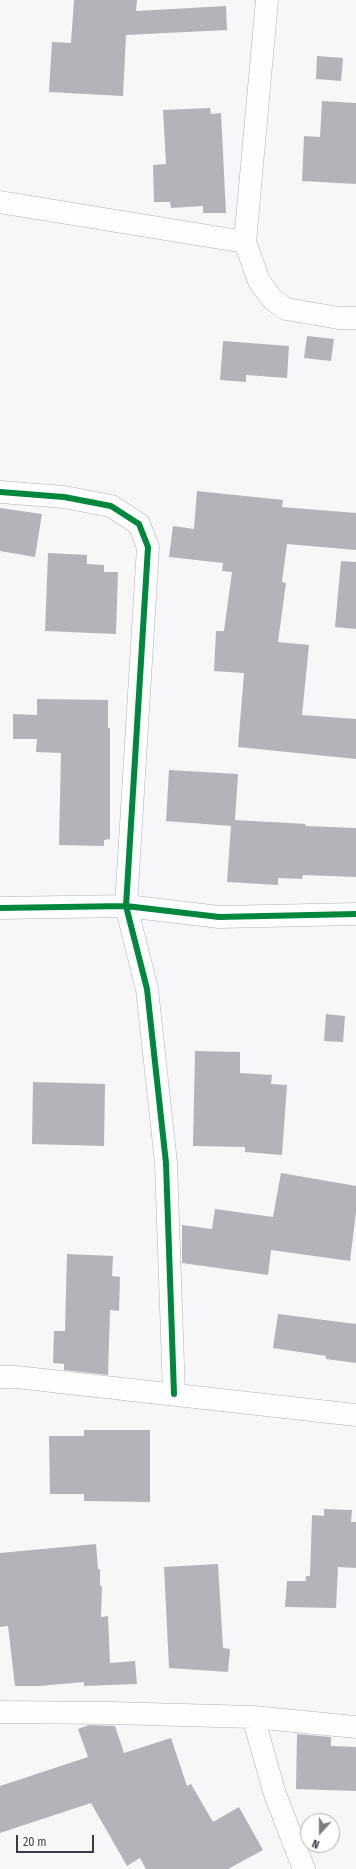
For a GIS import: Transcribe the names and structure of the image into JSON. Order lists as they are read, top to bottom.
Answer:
{
  "scale_bar": "20 m",
  "north": "bottom"
}
